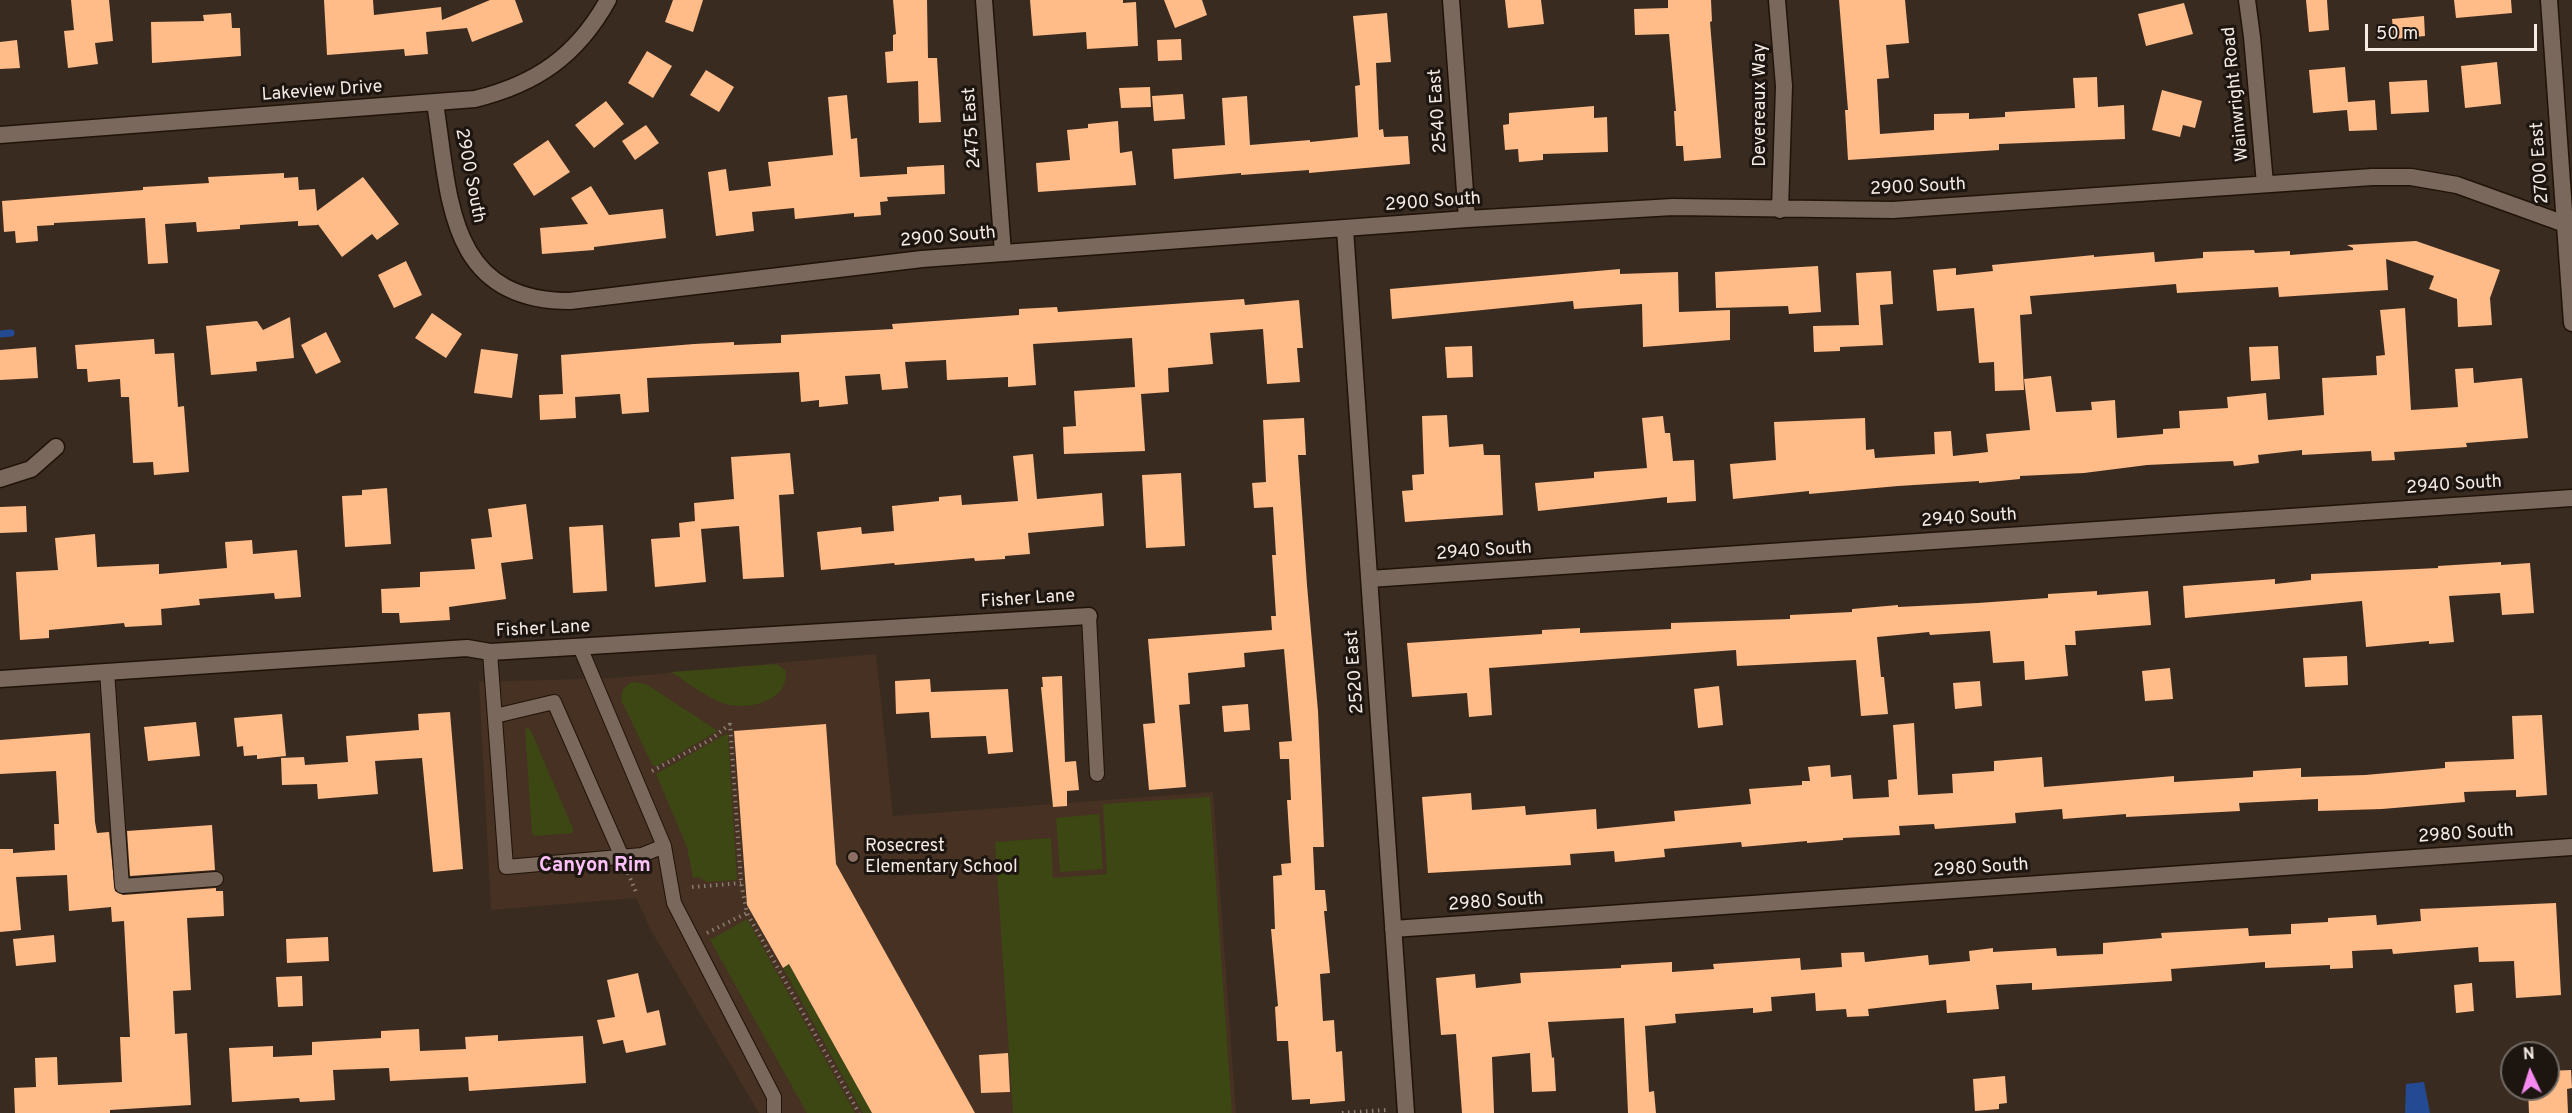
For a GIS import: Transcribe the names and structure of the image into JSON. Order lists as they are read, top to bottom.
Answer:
{
  "streets": {
    "street": [
      "Lakeview Drive",
      "Wainwright Road",
      "Devereaux Way",
      "2540 East",
      "2475 East",
      "2700 East",
      "2900 South",
      "2940 South",
      "Fisher Lane",
      "2520 East",
      "2980 South"
    ]
  },
  "crossings": [
    ["Lakeview Drive", "2900 South"],
    ["Wainwright Road", "2900 South"],
    ["Devereaux Way", "2900 South"],
    ["2540 East", "2900 South"],
    ["2475 East", "2900 South"],
    ["2700 East", "2900 South"],
    ["2900 South", "2520 East"],
    ["2940 South", "2520 East"],
    ["2520 East", "2980 South"]
  ],
  "districts": ["Canyon Rim"],
  "places": ["Rosecrest Elementary School"],
  "scale_bar": "50 m",
  "north": "top"
}
